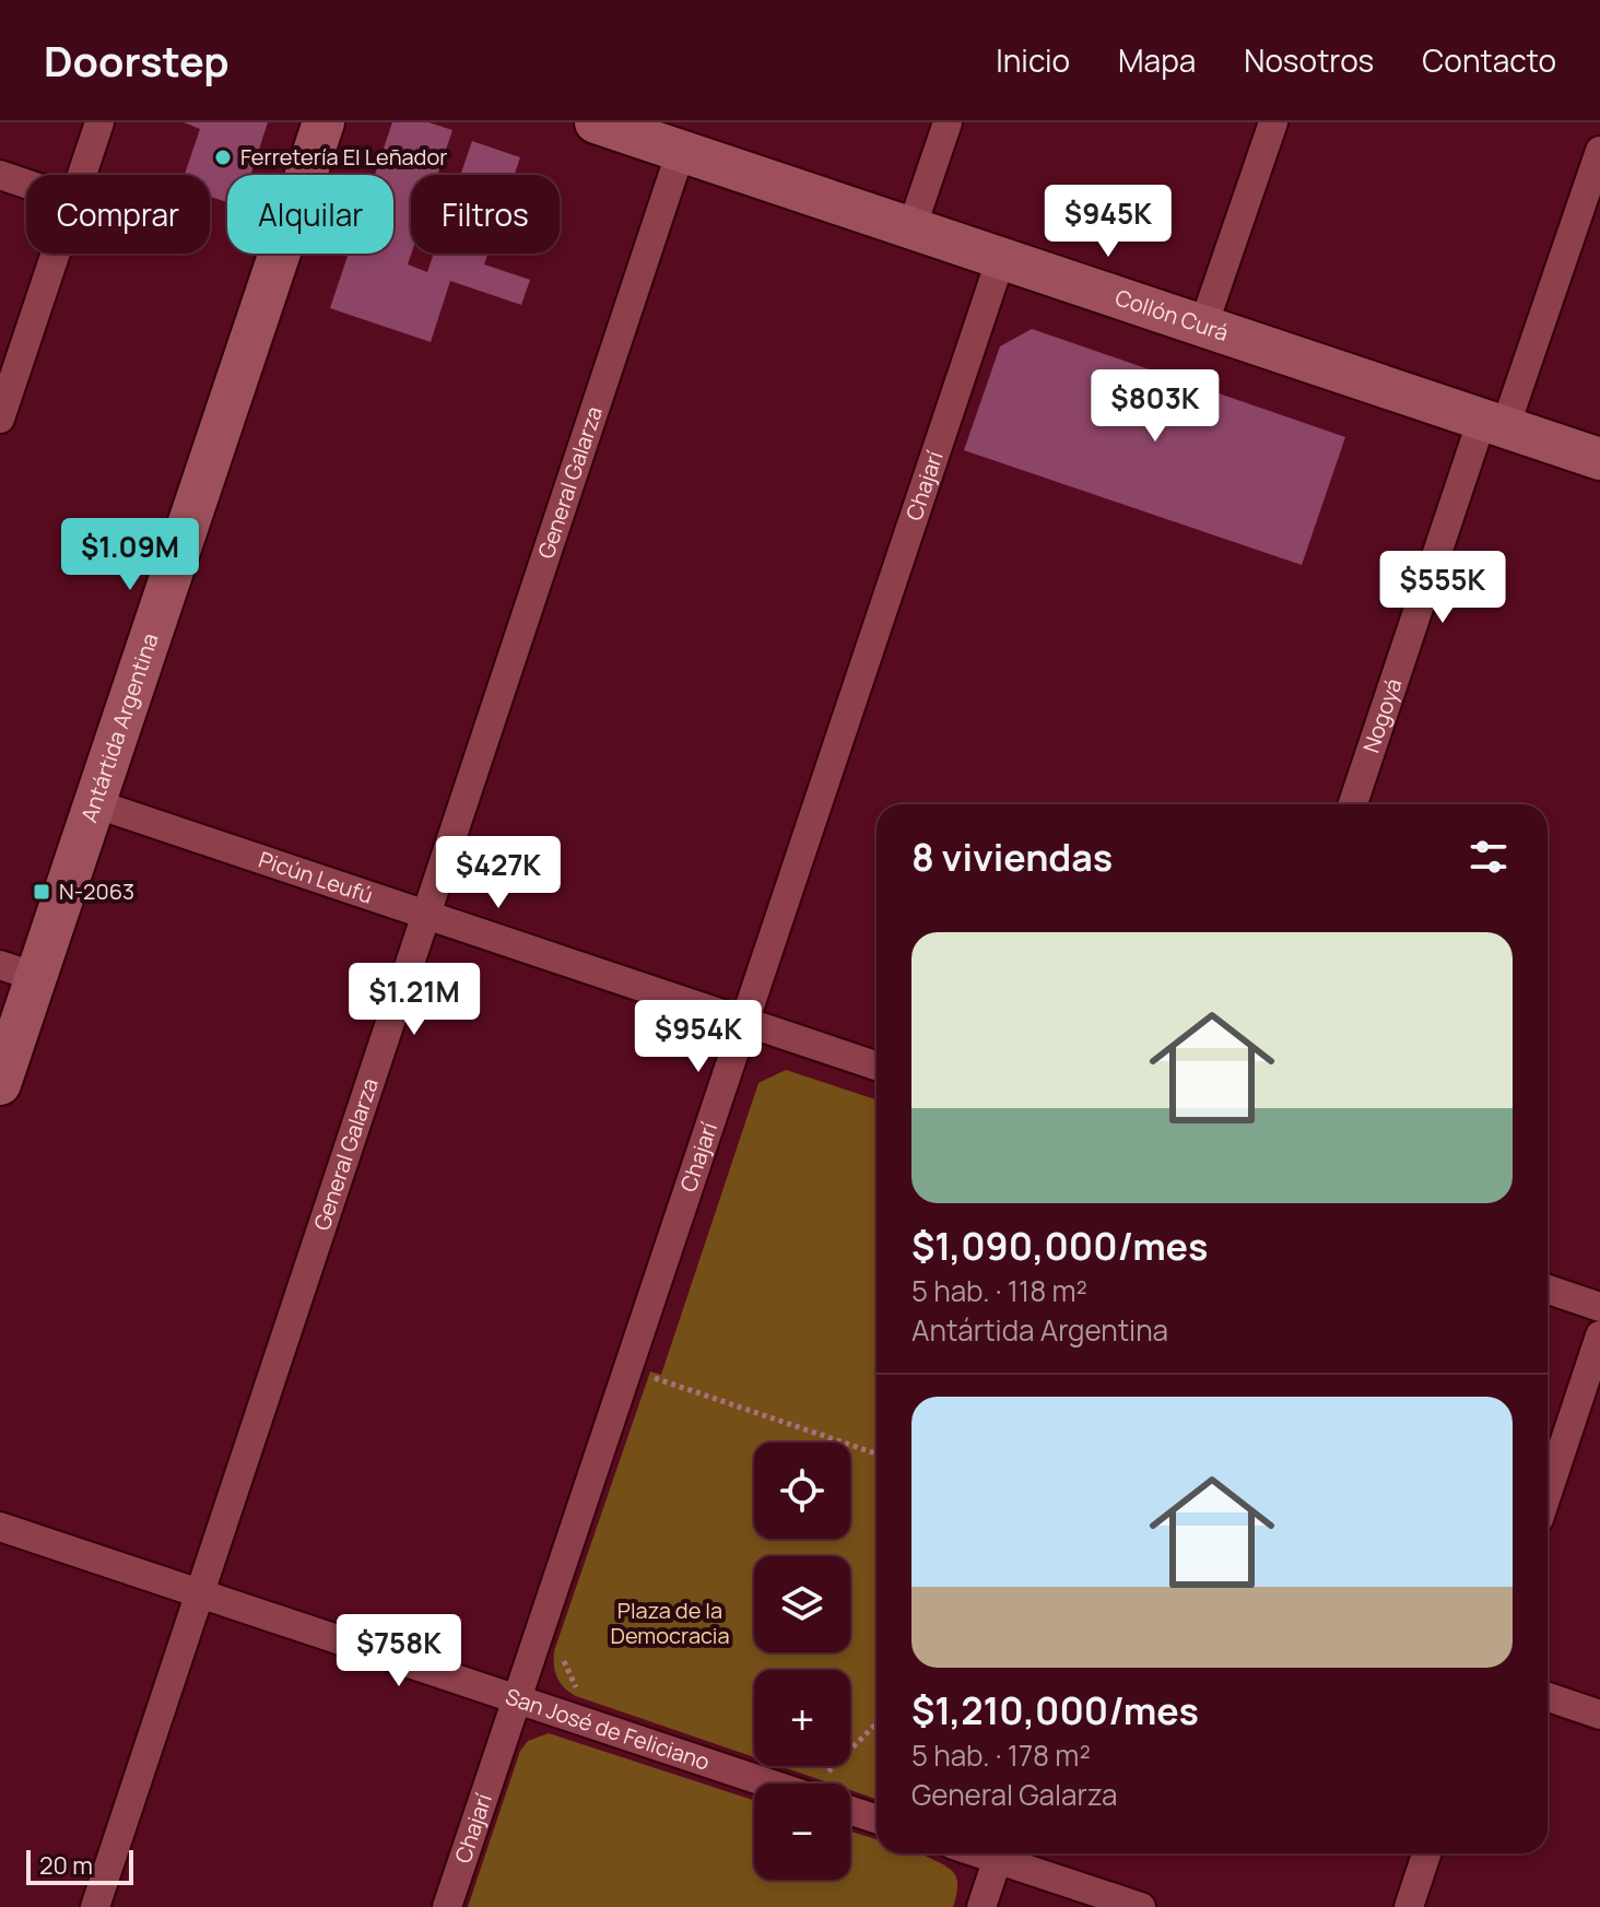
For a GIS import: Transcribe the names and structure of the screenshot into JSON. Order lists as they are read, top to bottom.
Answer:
{
  "streets": {
    "main road": ["Collón Curá", "Antártida Argentina"],
    "street": [
      "General Galarza",
      "Chajarí",
      "Nogoyá",
      "Picún Leufú",
      "San José de Feliciano"
    ]
  },
  "crossings": [
    ["Collón Curá", "General Galarza"],
    ["Collón Curá", "Chajarí"],
    ["Collón Curá", "Nogoyá"],
    ["General Galarza", "Picún Leufú"],
    ["General Galarza", "San José de Feliciano"],
    ["Chajarí", "Picún Leufú"],
    ["Chajarí", "San José de Feliciano"],
    ["Antártida Argentina", "Picún Leufú"]
  ],
  "parks": ["Plaza de la Democracia"],
  "places": {
    "other": ["Ferretería El Leñador"],
    "transit": ["N-2063"]
  },
  "scale_bar": "20 m",
  "page": {
    "header": "Doorstep",
    "nav": [
      "Inicio",
      "Mapa",
      "Nosotros",
      "Contacto"
    ],
    "chip": ["Comprar", "Alquilar", "Filtros"],
    "price": [
      "$945K",
      "$803K",
      "$1.09M",
      "$555K",
      "$427K",
      "$1.21M",
      "$954K",
      "$758K"
    ],
    "heading": "8 viviendas",
    "list": [
      {
        "name": "$1,090,000/mes",
        "note": "5 hab. · 118 m² · Antártida Argentina"
      },
      {
        "name": "$1,210,000/mes",
        "note": "5 hab. · 178 m² · General Galarza"
      }
    ],
    "map_buttons": ["+", "−"],
    "scale": "20 m"
  }
}
